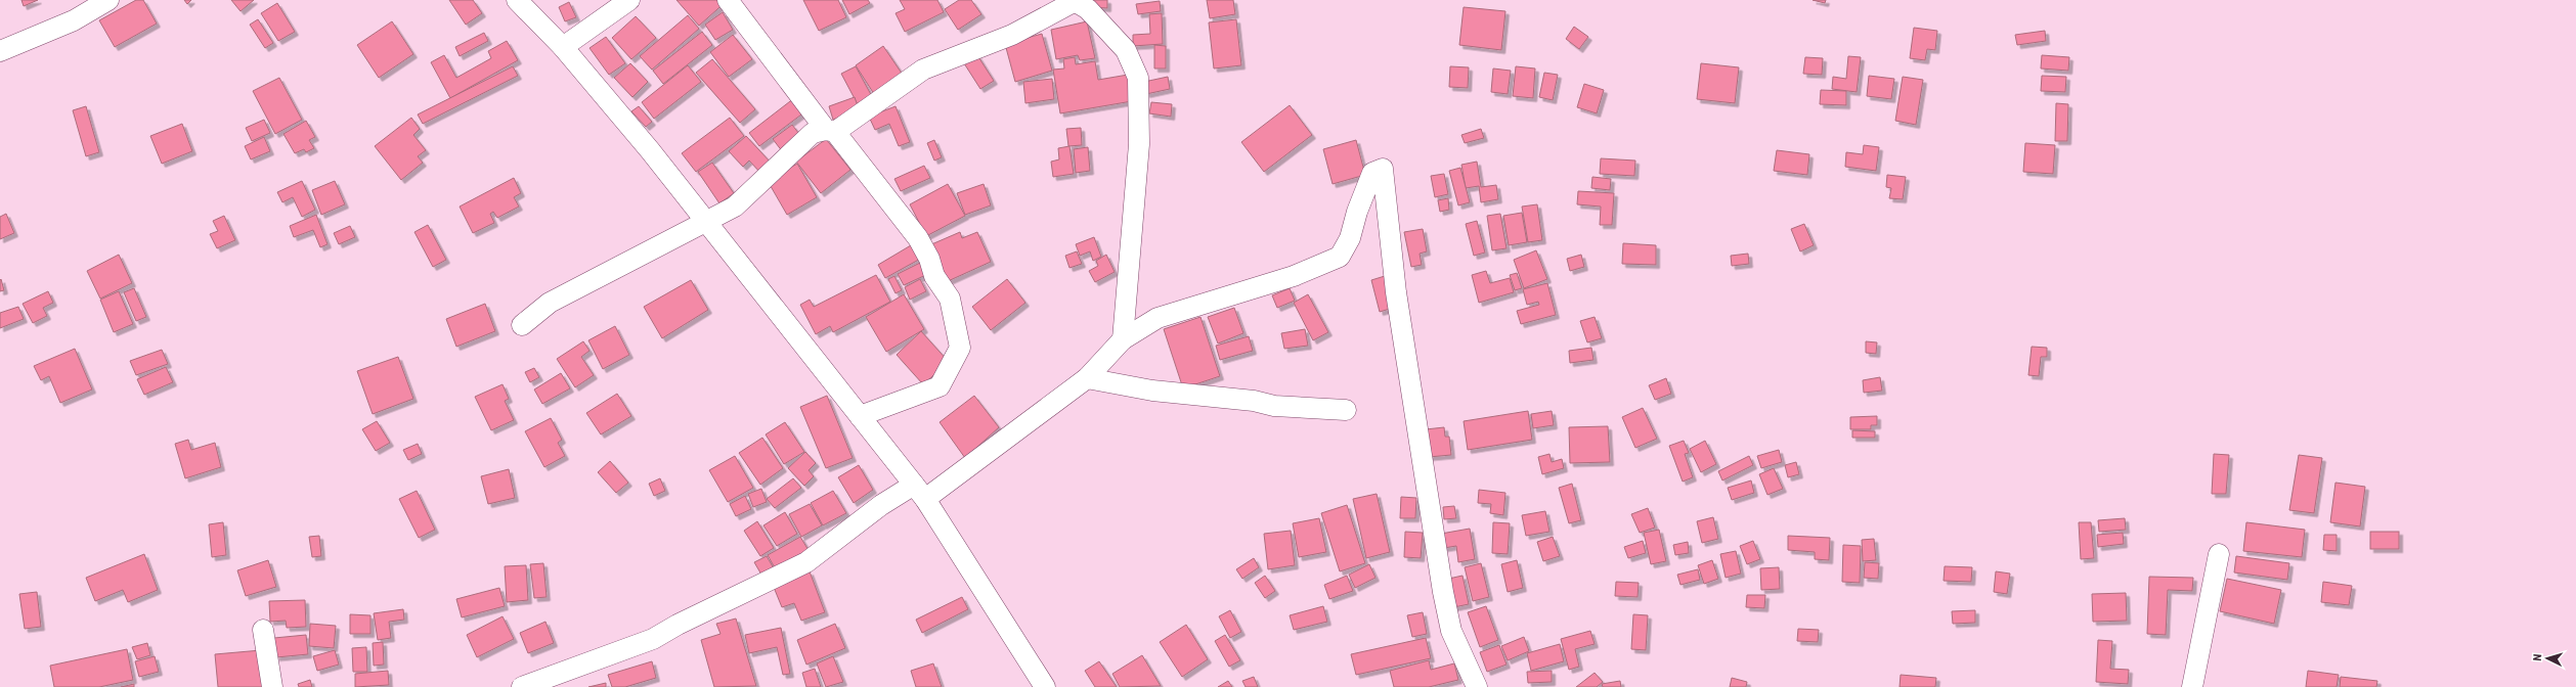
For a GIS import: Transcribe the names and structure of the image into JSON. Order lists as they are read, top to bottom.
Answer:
{
  "north": "left"
}
